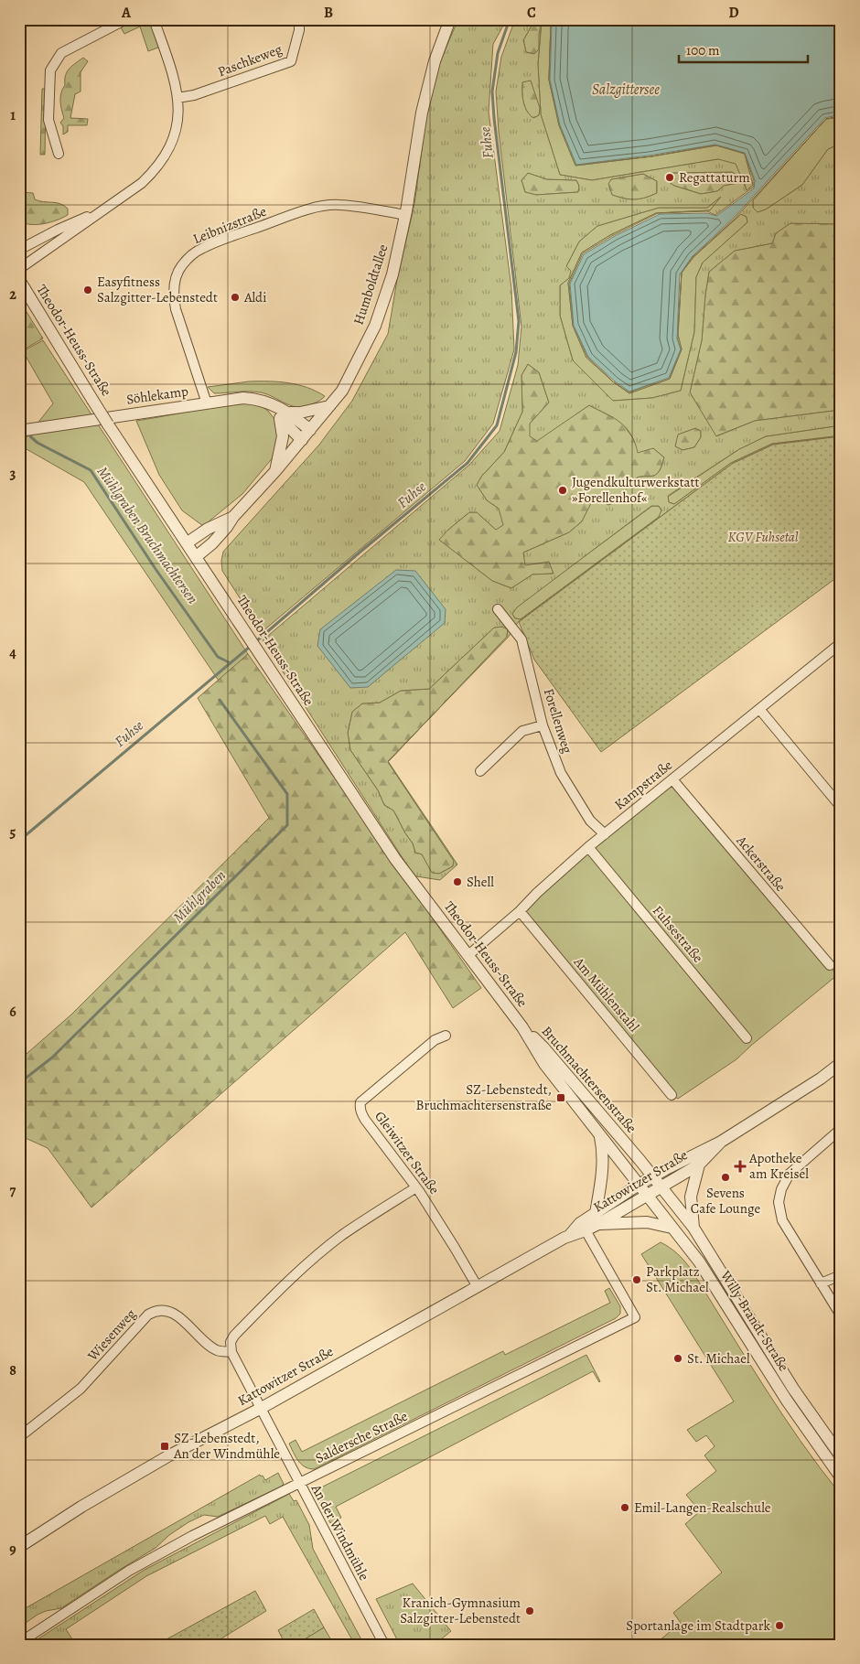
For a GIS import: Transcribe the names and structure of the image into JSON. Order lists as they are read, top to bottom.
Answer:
{
  "streets": {
    "street": [
      "Paschkeweg",
      "Leibnizstraße",
      "Humboldtallee",
      "Theodor-Heuss-Straße",
      "Söhlekamp",
      "Forellenweg",
      "Kampstraße",
      "Ackerstraße",
      "Fuhsestraße",
      "Am Mühlenstahl",
      "Bruchmachtersenstraße",
      "Gleiwitzer Straße",
      "Kattowitzer Straße",
      "Willy-Brandt-Straße",
      "Wiesenweg",
      "Saldersche Straße",
      "An der Windmühle"
    ]
  },
  "crossings": [
    ["Leibnizstraße", "Humboldtallee"],
    ["Leibnizstraße", "Söhlekamp"],
    ["Humboldtallee", "Theodor-Heuss-Straße"],
    ["Humboldtallee", "Söhlekamp"],
    ["Theodor-Heuss-Straße", "Kampstraße"],
    ["Theodor-Heuss-Straße", "Bruchmachtersenstraße"],
    ["Forellenweg", "Kampstraße"],
    ["Kampstraße", "Ackerstraße"],
    ["Kampstraße", "Fuhsestraße"],
    ["Kampstraße", "Am Mühlenstahl"],
    ["Bruchmachtersenstraße", "Kattowitzer Straße"],
    ["Bruchmachtersenstraße", "Willy-Brandt-Straße"],
    ["Gleiwitzer Straße", "Kattowitzer Straße"],
    ["Kattowitzer Straße", "Willy-Brandt-Straße"],
    ["Kattowitzer Straße", "Saldersche Straße"],
    ["Kattowitzer Straße", "An der Windmühle"],
    ["Saldersche Straße", "An der Windmühle"]
  ],
  "water": [
    "Salzgittersee",
    "Fuhse",
    "Mühlgraben Bruchmachtersen",
    "Mühlgraben"
  ],
  "parks": ["KGV Fuhsetal"],
  "places": {
    "other": [
      "Regattaturm",
      "Easyfitness Salzgitter-Lebenstedt",
      "Aldi",
      "Jugendkulturwerkstatt »Forellenhof«",
      "Shell",
      "Sevens Cafe Lounge",
      "Parkplatz St. Michael",
      "St. Michael",
      "Emil-Langen-Realschule",
      "Kranich-Gymnasium Salzgitter-Lebenstedt",
      "Sportanlage im Stadtpark"
    ],
    "transit": ["SZ-Lebenstedt, Bruchmachtersenstraße", "SZ-Lebenstedt, An der Windmühle"],
    "health": ["Apotheke am Kreisel"]
  },
  "scale_bar": "100 m",
  "grid": {
    "columns": [
      "A",
      "B",
      "C",
      "D"
    ],
    "rows": [
      "1",
      "2",
      "3",
      "4",
      "5",
      "6",
      "7",
      "8",
      "9"
    ]
  }
}
